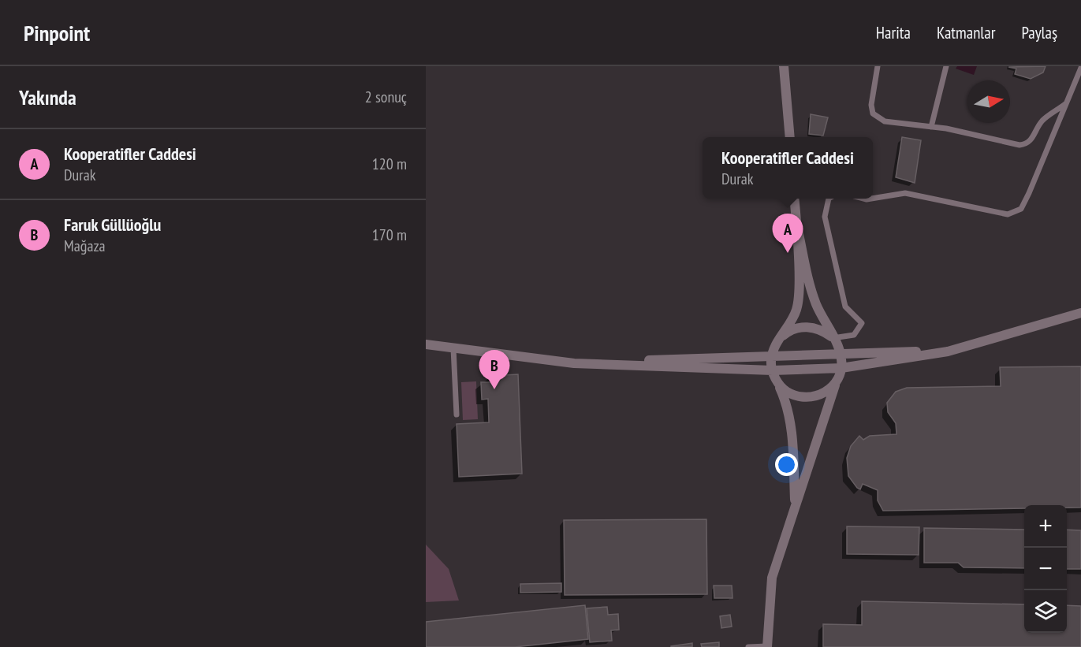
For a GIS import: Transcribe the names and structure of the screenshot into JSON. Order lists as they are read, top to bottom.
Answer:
{
  "north": "right",
  "page": {
    "header": "Pinpoint",
    "nav": ["Harita", "Katmanlar", "Paylaş"],
    "heading": ["Yakında", "2 sonuç"],
    "list": [
      {
        "mark": "A",
        "name": "Kooperatifler Caddesi",
        "note": "Durak",
        "value": "120 m"
      },
      {
        "mark": "B",
        "name": "Faruk Güllüoğlu",
        "note": "Mağaza",
        "value": "170 m"
      }
    ],
    "popup": ["Kooperatifler Caddesi", "Durak"],
    "pins": ["A", "B"],
    "map_buttons": ["+", "−"]
  }
}
